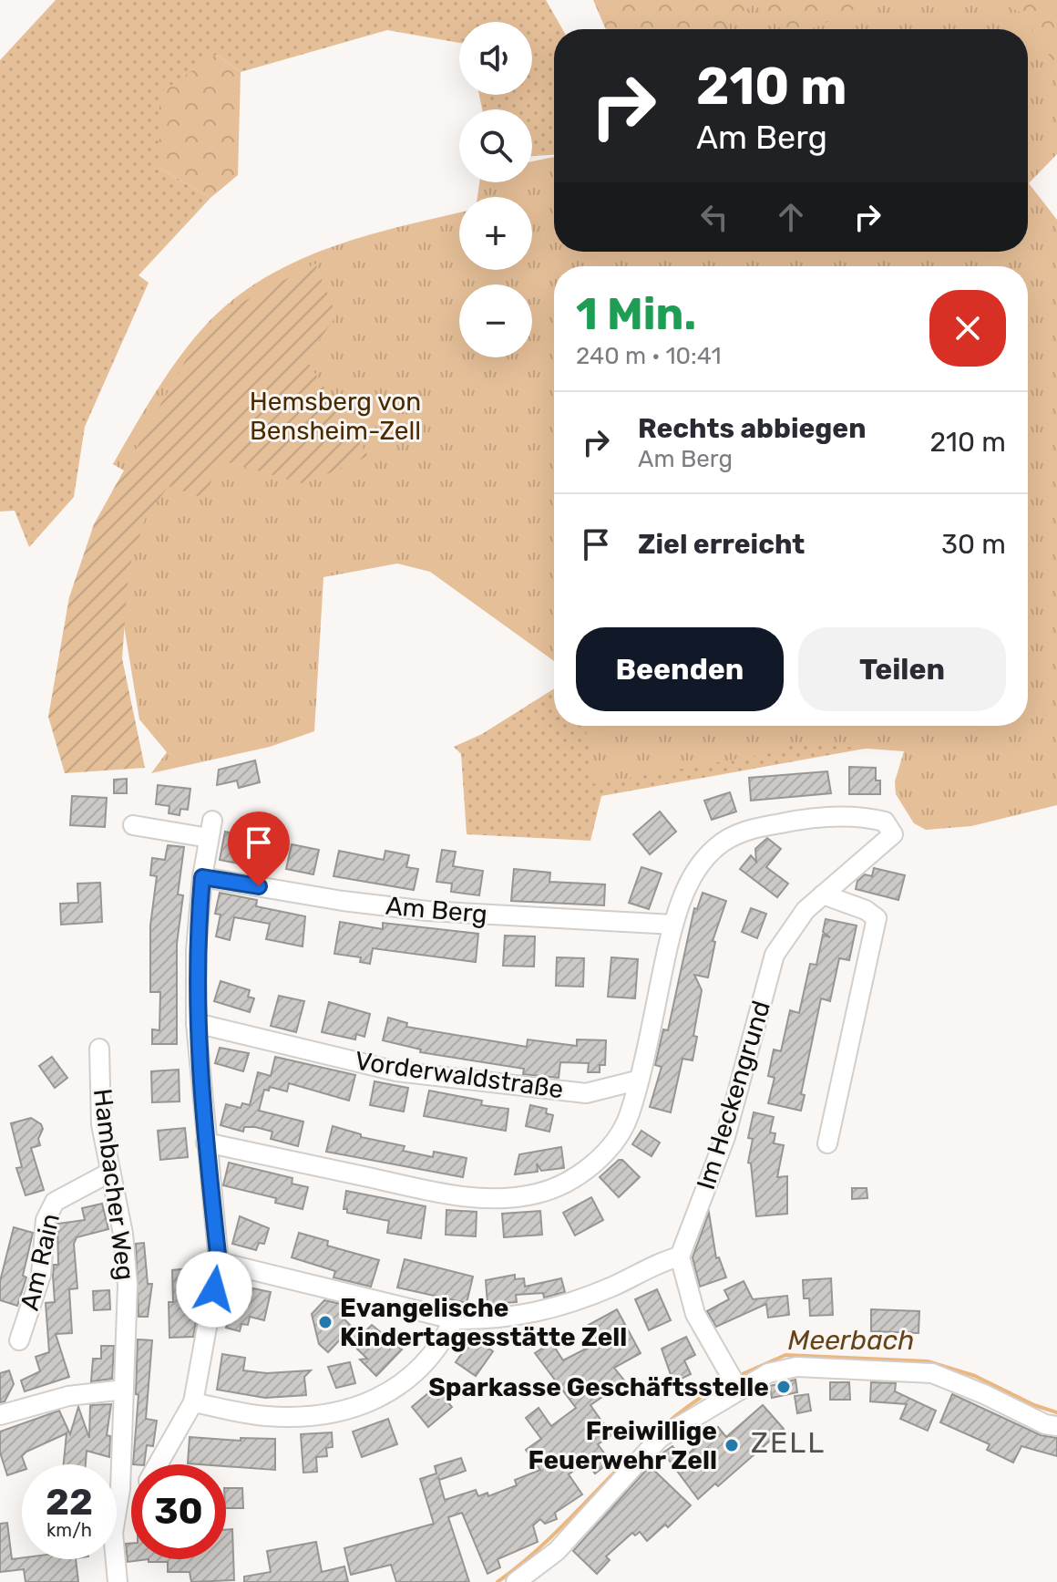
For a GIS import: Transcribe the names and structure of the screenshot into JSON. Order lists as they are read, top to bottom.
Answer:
{
  "streets": {
    "street": [
      "Am Berg",
      "Vorderwaldstraße",
      "Im Heckengrund",
      "Hambacher Weg",
      "Am Rain"
    ]
  },
  "crossings": [
    ["Am Berg", "Im Heckengrund"],
    ["Hambacher Weg", "Am Rain"]
  ],
  "districts": ["ZELL"],
  "water": ["Meerbach"],
  "parks": ["Hemsberg von Bensheim-Zell"],
  "places": ["Evangelische Kindertagesstätte Zell", "Sparkasse Geschäftsstelle", "Freiwillige Feuerwehr Zell"],
  "page": {
    "map_buttons": ["+", "−"],
    "turn": ["210 m", "Am Berg"],
    "heading": ["1 Min.", "240 m · 10:41"],
    "list": [
      {
        "name": "Rechts abbiegen",
        "note": "Am Berg",
        "value": "210 m"
      },
      {
        "name": "Ziel erreicht",
        "value": "30 m"
      }
    ],
    "buttons": ["Beenden", "Teilen"],
    "speed": "22 km/h",
    "limit": "30"
  }
}
